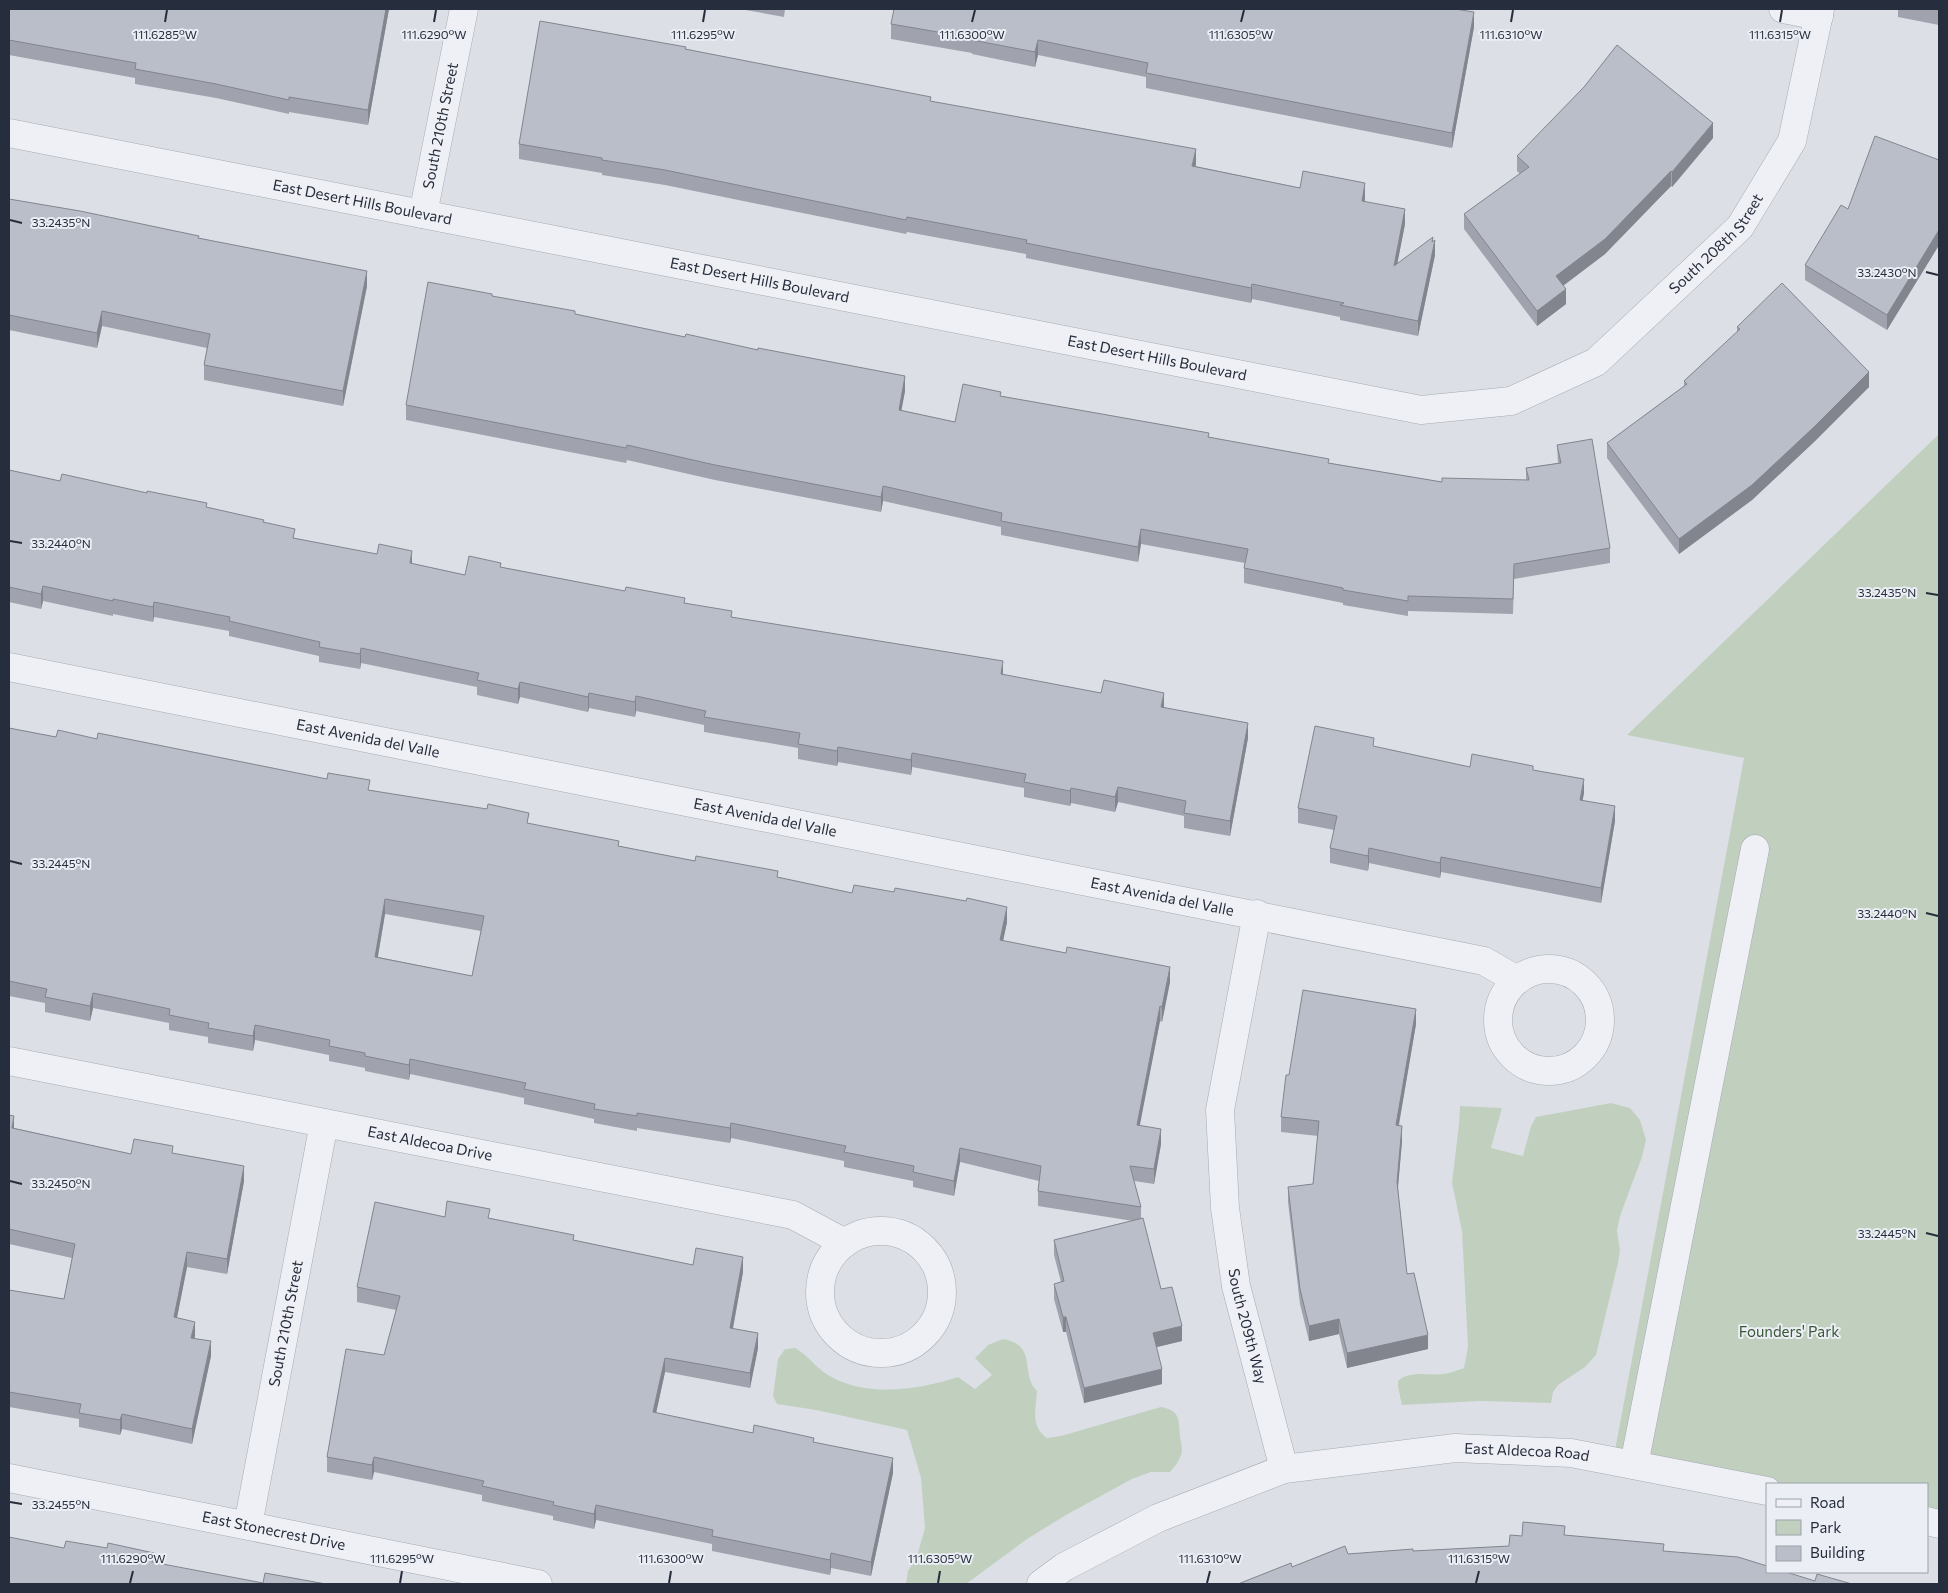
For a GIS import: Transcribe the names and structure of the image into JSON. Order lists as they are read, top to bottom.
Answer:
{
  "streets": {
    "street": [
      "South 210th Street",
      "East Desert Hills Boulevard",
      "South 208th Street",
      "East Avenida del Valle",
      "East Aldecoa Drive",
      "South 209th Way",
      "East Aldecoa Road",
      "East Stonecrest Drive"
    ]
  },
  "crossings": [
    ["South 210th Street", "East Desert Hills Boulevard"],
    ["South 210th Street", "East Aldecoa Drive"],
    ["South 210th Street", "East Stonecrest Drive"],
    ["East Desert Hills Boulevard", "South 208th Street"],
    ["East Avenida del Valle", "South 209th Way"],
    ["South 209th Way", "East Aldecoa Road"]
  ],
  "parks": ["Founders' Park"],
  "legend": ["Road", "Park", "Building"],
  "coordinates": [
    "111.6285°W",
    "111.6310°W",
    "111.6290°W",
    "111.6295°W",
    "111.6300°W",
    "111.6305°W",
    "111.6315°W",
    "33.2435°N",
    "33.2430°N",
    "33.2440°N",
    "33.2445°N",
    "33.2450°N",
    "33.2455°N"
  ]
}
